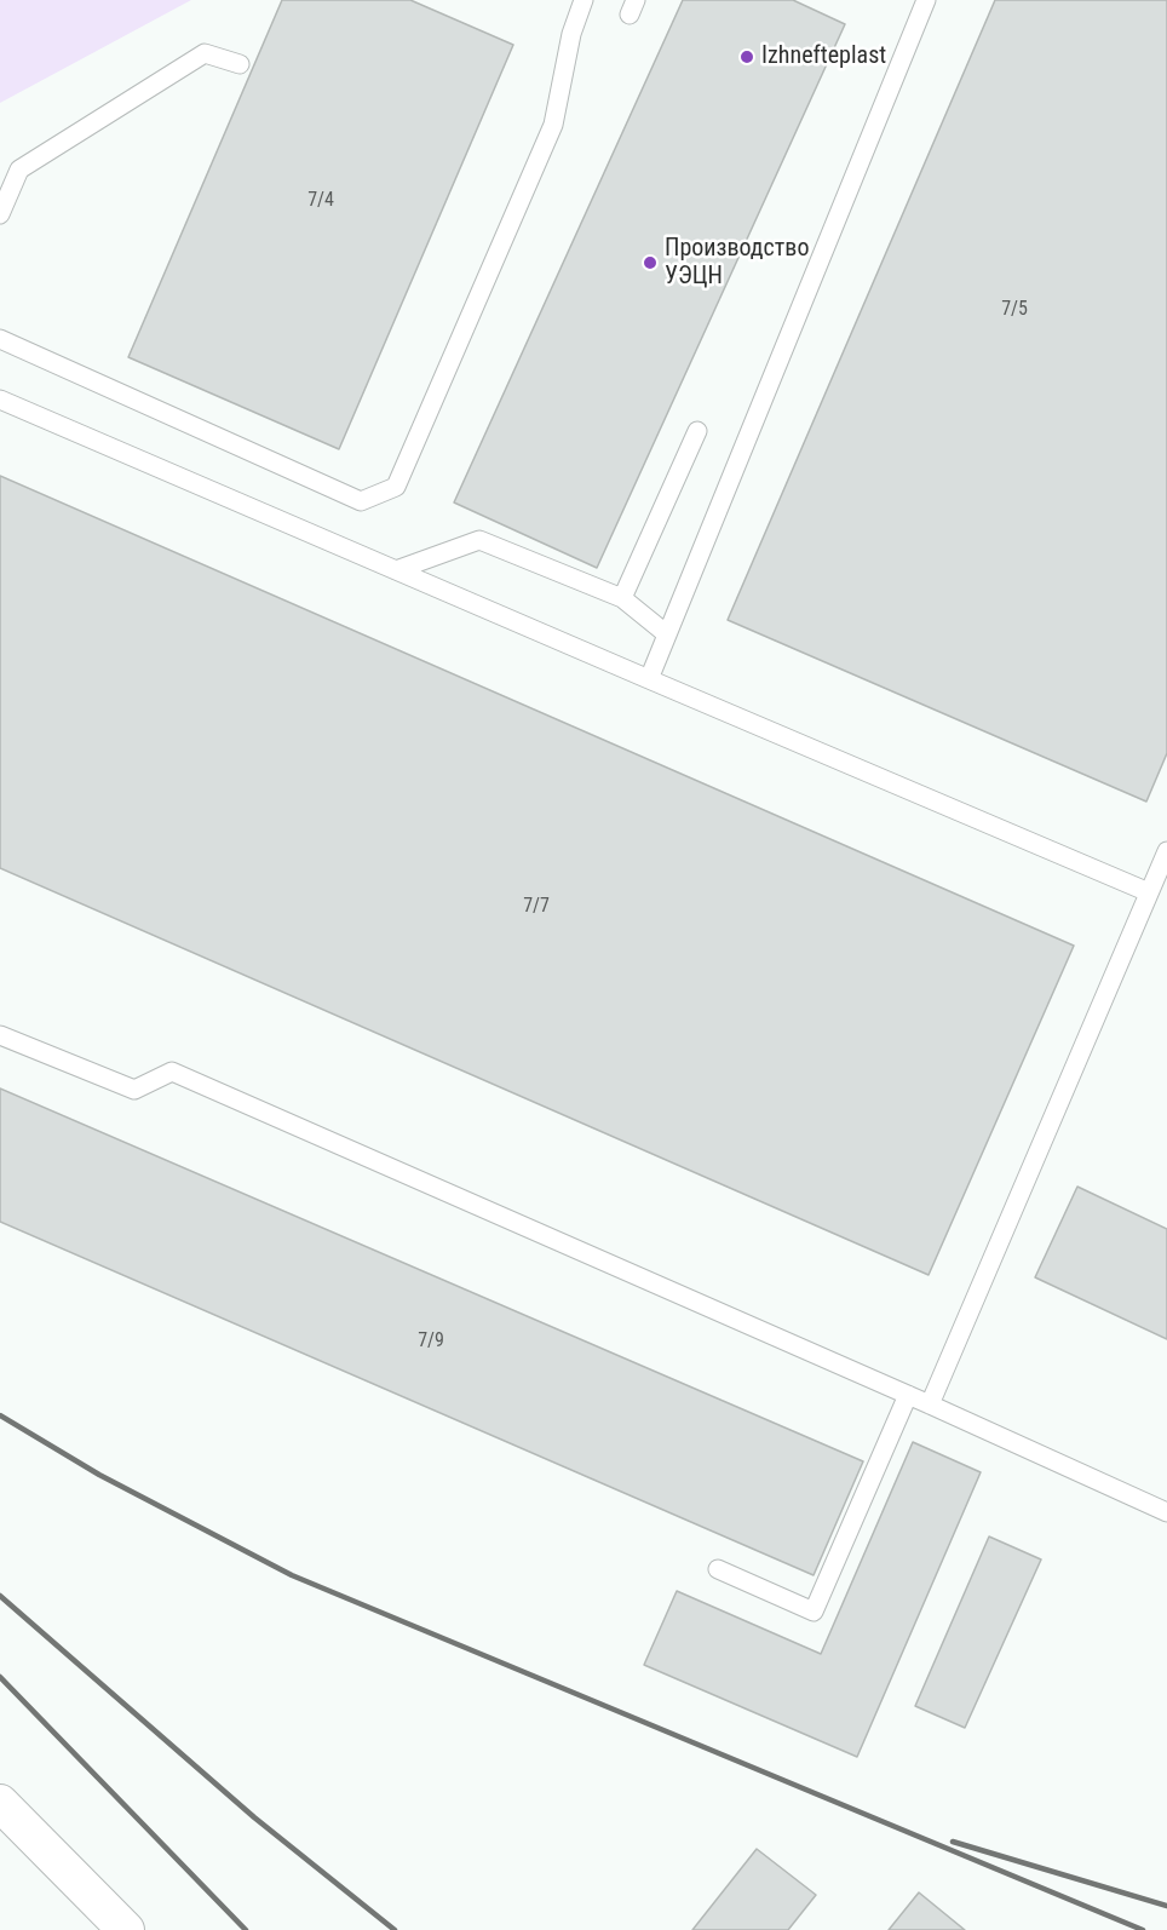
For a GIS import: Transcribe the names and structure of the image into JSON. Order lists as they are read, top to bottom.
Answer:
{
  "places": ["Izhnefteplast", "Производство УЭЦН"],
  "house_numbers": [
    "7/4",
    "7/5",
    "7/7",
    "7/9"
  ]
}
